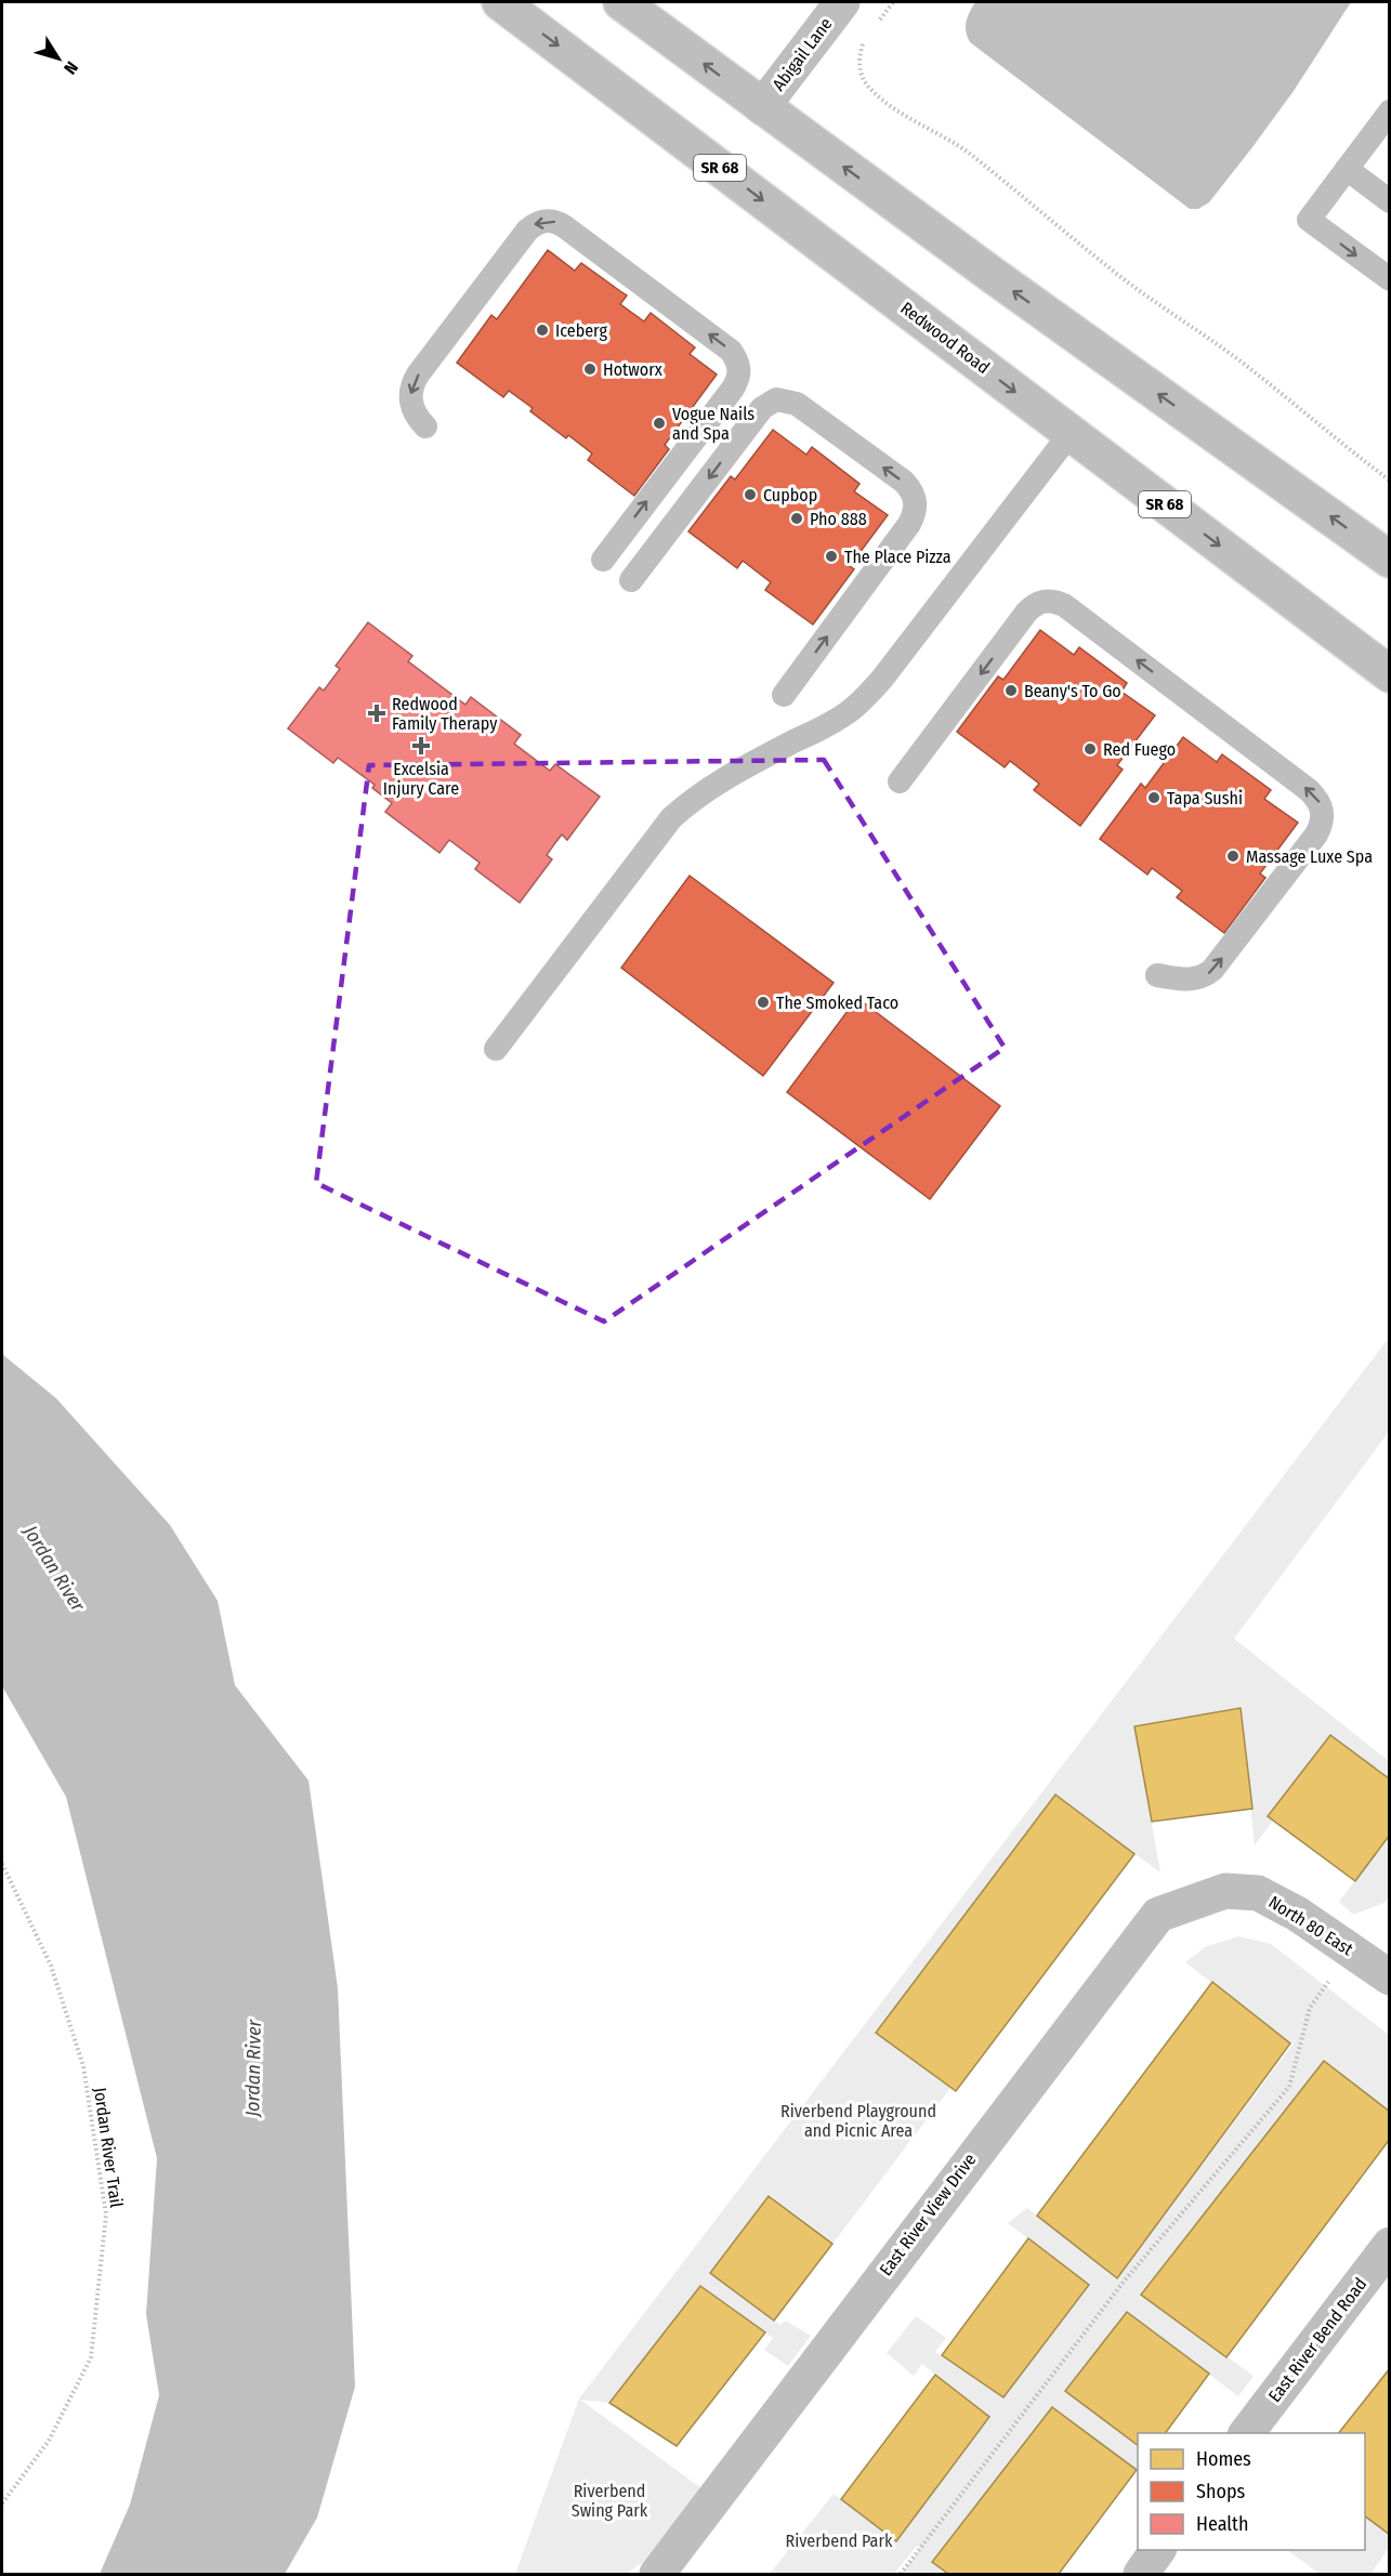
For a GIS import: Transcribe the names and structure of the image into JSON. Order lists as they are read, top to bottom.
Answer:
{
  "streets": {
    "main road": [
      "Abigail Lane",
      "SR 68",
      "Redwood Road",
      "North 80 East",
      "East River View Drive",
      "East River Bend Road"
    ],
    "path": ["Jordan River Trail"]
  },
  "crossings": [
    ["North 80 East", "East River View Drive"]
  ],
  "water": ["Jordan River"],
  "parks": ["Riverbend Playground and Picnic Area", "Riverbend Swing Park", "Riverbend Park"],
  "places": {
    "other": [
      "Iceberg",
      "Hotworx",
      "Vogue Nails and Spa",
      "Cupbop",
      "Pho 888",
      "The Place Pizza",
      "Beany's To Go",
      "Red Fuego",
      "Tapa Sushi",
      "Massage Luxe Spa",
      "The Smoked Taco"
    ],
    "health": ["Redwood Family Therapy", "Excelsia Injury Care"]
  },
  "legend": ["Homes", "Shops", "Health"],
  "north": "bottom right"
}
